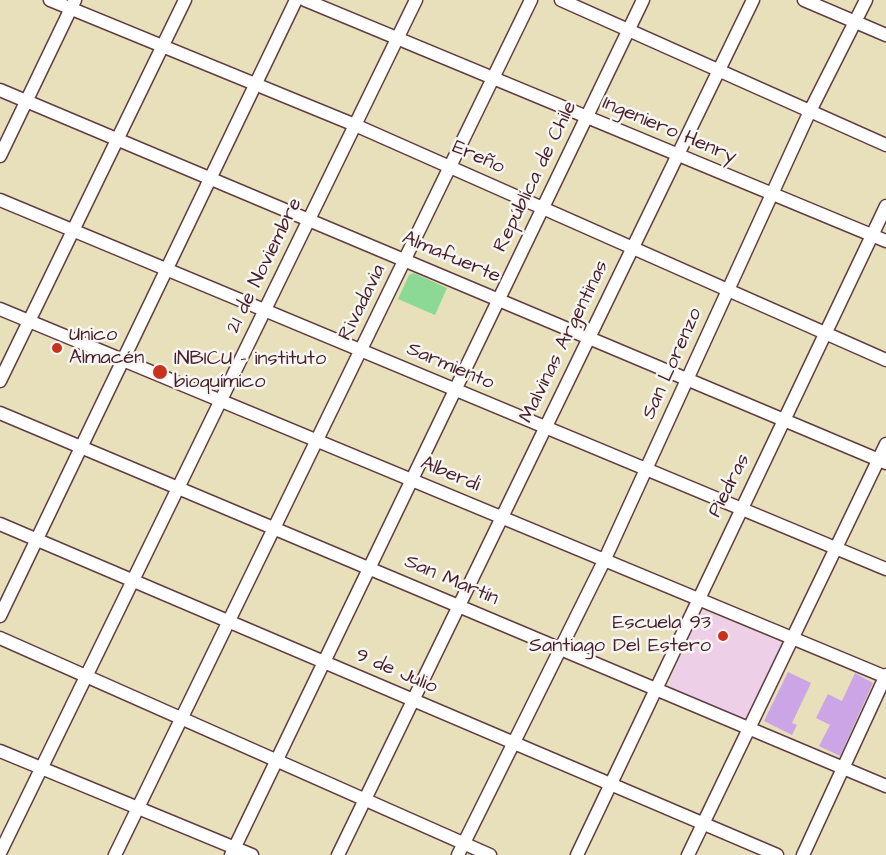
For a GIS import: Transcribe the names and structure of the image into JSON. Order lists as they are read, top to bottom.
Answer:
{
  "streets": {
    "street": [
      "Ingeniero Henry",
      "Ereño",
      "República de Chile",
      "Almafuerte",
      "21 de Noviembre",
      "Rivadavia",
      "Malvinas Argentinas",
      "San Lorenzo",
      "Sarmiento",
      "Alberdi",
      "Piedras",
      "San Martín",
      "9 de Julio"
    ]
  },
  "crossings": [
    ["Ingeniero Henry", "República de Chile"],
    ["Ingeniero Henry", "21 de Noviembre"],
    ["Ingeniero Henry", "Rivadavia"],
    ["Ingeniero Henry", "Malvinas Argentinas"],
    ["Ingeniero Henry", "San Lorenzo"],
    ["Ingeniero Henry", "Piedras"],
    ["Ereño", "República de Chile"],
    ["Ereño", "21 de Noviembre"],
    ["Ereño", "Rivadavia"],
    ["Ereño", "Malvinas Argentinas"],
    ["Ereño", "San Lorenzo"],
    ["Ereño", "Piedras"],
    ["República de Chile", "Almafuerte"],
    ["República de Chile", "Sarmiento"],
    ["República de Chile", "Alberdi"],
    ["República de Chile", "San Martín"],
    ["República de Chile", "9 de Julio"],
    ["Almafuerte", "21 de Noviembre"],
    ["Almafuerte", "Rivadavia"],
    ["Almafuerte", "Malvinas Argentinas"],
    ["Almafuerte", "San Lorenzo"],
    ["Almafuerte", "Piedras"],
    ["21 de Noviembre", "Sarmiento"],
    ["21 de Noviembre", "Alberdi"],
    ["21 de Noviembre", "San Martín"],
    ["21 de Noviembre", "9 de Julio"],
    ["Rivadavia", "Sarmiento"],
    ["Rivadavia", "Alberdi"],
    ["Rivadavia", "San Martín"],
    ["Rivadavia", "9 de Julio"],
    ["Malvinas Argentinas", "Sarmiento"],
    ["Malvinas Argentinas", "Alberdi"],
    ["Malvinas Argentinas", "San Martín"],
    ["Malvinas Argentinas", "9 de Julio"],
    ["San Lorenzo", "Sarmiento"],
    ["San Lorenzo", "Alberdi"],
    ["San Lorenzo", "San Martín"],
    ["San Lorenzo", "9 de Julio"],
    ["Sarmiento", "Piedras"],
    ["Alberdi", "Piedras"],
    ["Piedras", "San Martín"],
    ["Piedras", "9 de Julio"]
  ],
  "places": ["Unico Almacén", "INBICU - instituto bioquímico", "Escuela 93 Santiago Del Estero"]
}
